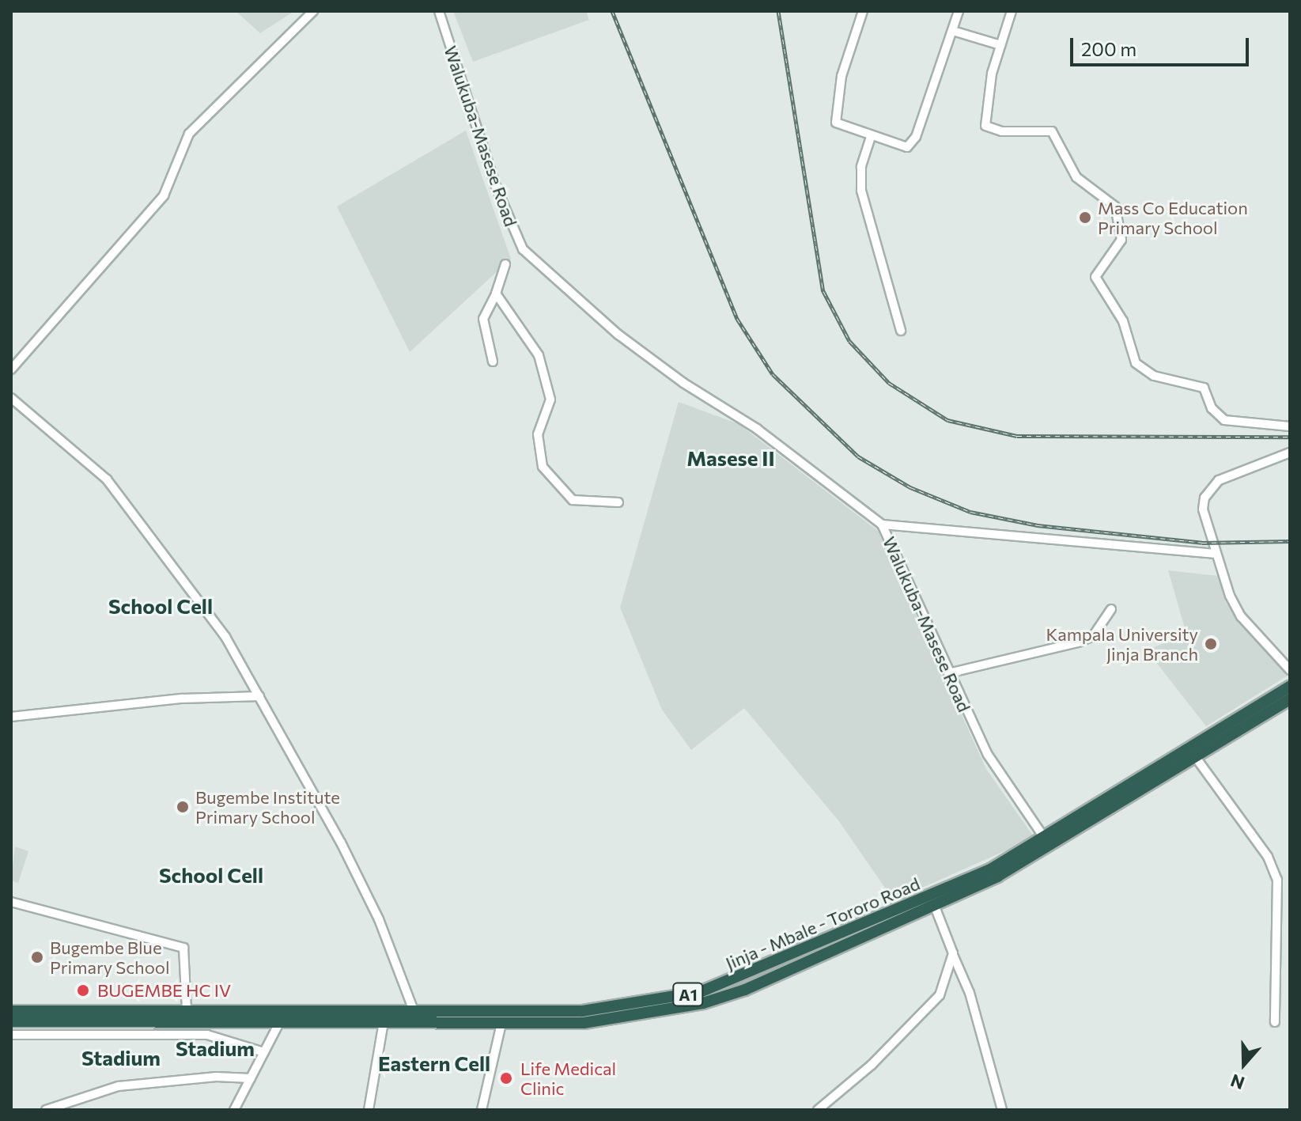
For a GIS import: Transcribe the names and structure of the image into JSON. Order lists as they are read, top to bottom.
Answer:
{
  "streets": {
    "highway": ["Jinja - Mbale - Tororo Road", "A1"],
    "street": ["Walukuba-Masese Road"]
  },
  "crossings": [
    ["Walukuba-Masese Road", "Jinja - Mbale - Tororo Road"]
  ],
  "districts": [
    "Masese II",
    "School Cell",
    "School Cell",
    "Stadium",
    "Stadium",
    "Eastern Cell"
  ],
  "places": [
    "Mass Co Education Primary School",
    "Kampala University Jinja Branch",
    "Bugembe Institute Primary School",
    "Bugembe Blue Primary School",
    "BUGEMBE HC IV",
    "Life Medical Clinic"
  ],
  "scale_bar": "200 m",
  "north": "bottom"
}
